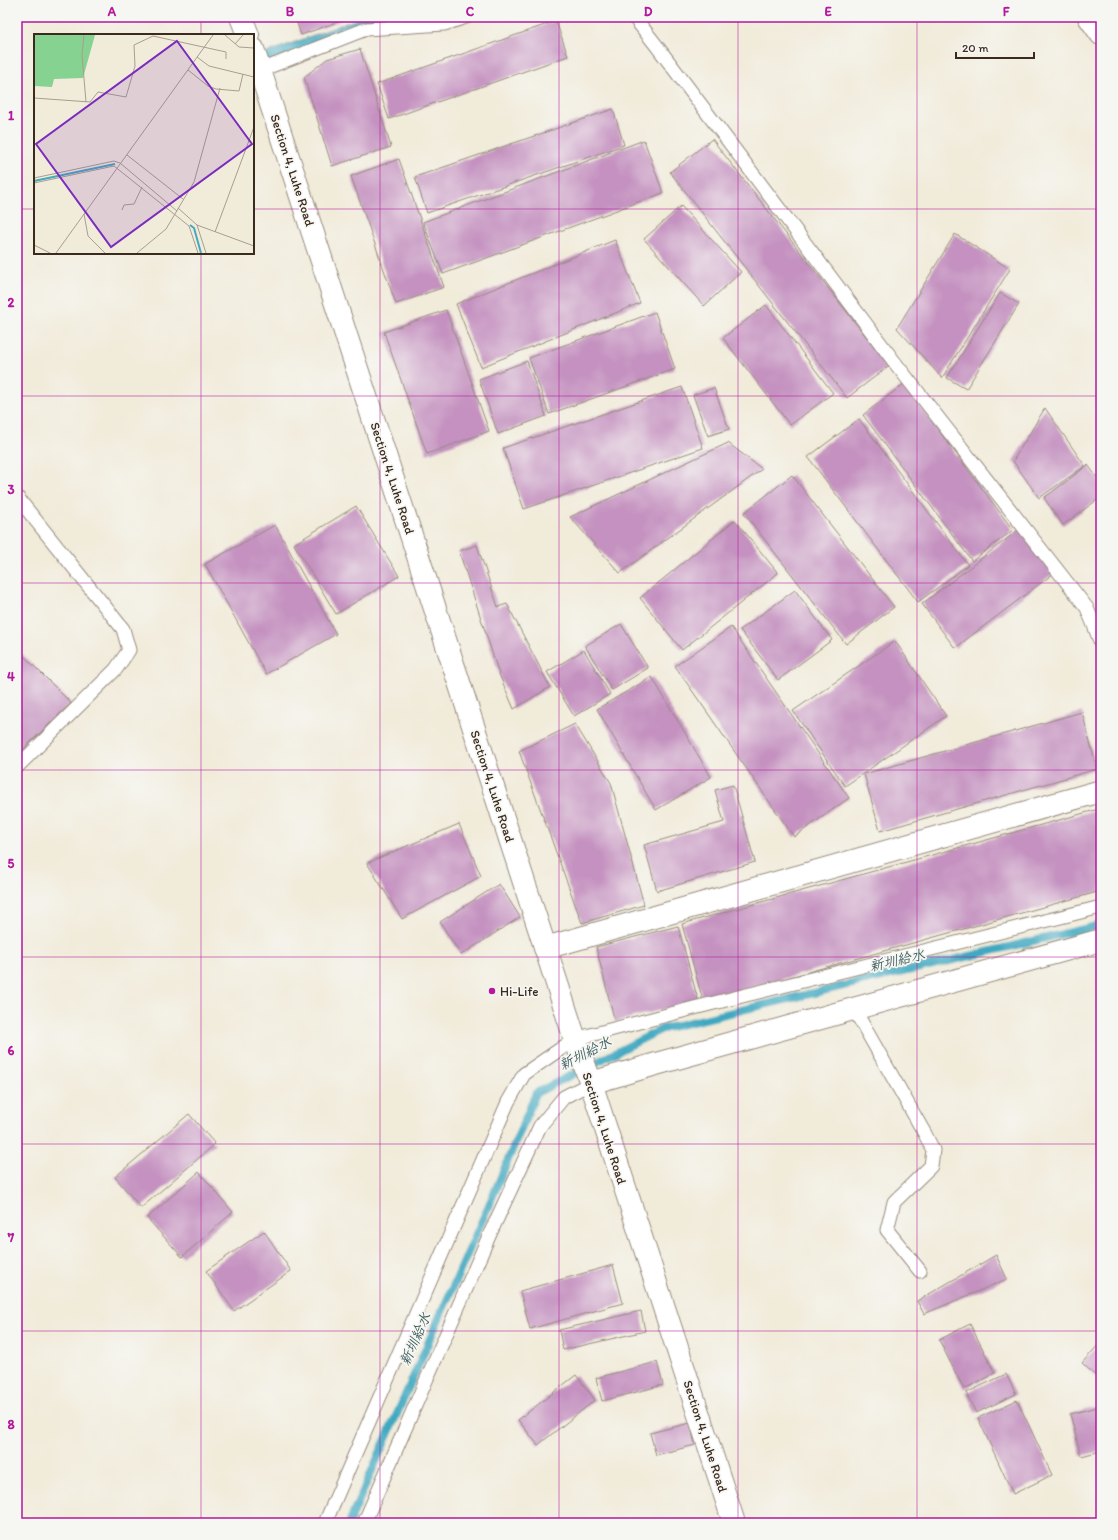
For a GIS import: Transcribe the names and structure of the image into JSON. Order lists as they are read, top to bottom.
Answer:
{
  "streets": {
    "main road": ["Section 4, Luhe Road"]
  },
  "water": ["新圳給水"],
  "places": ["Hi-Life"],
  "scale_bar": "20 m",
  "grid": {
    "columns": [
      "A",
      "B",
      "C",
      "D",
      "E",
      "F"
    ],
    "rows": [
      "1",
      "2",
      "3",
      "4",
      "5",
      "6",
      "7",
      "8"
    ]
  }
}
